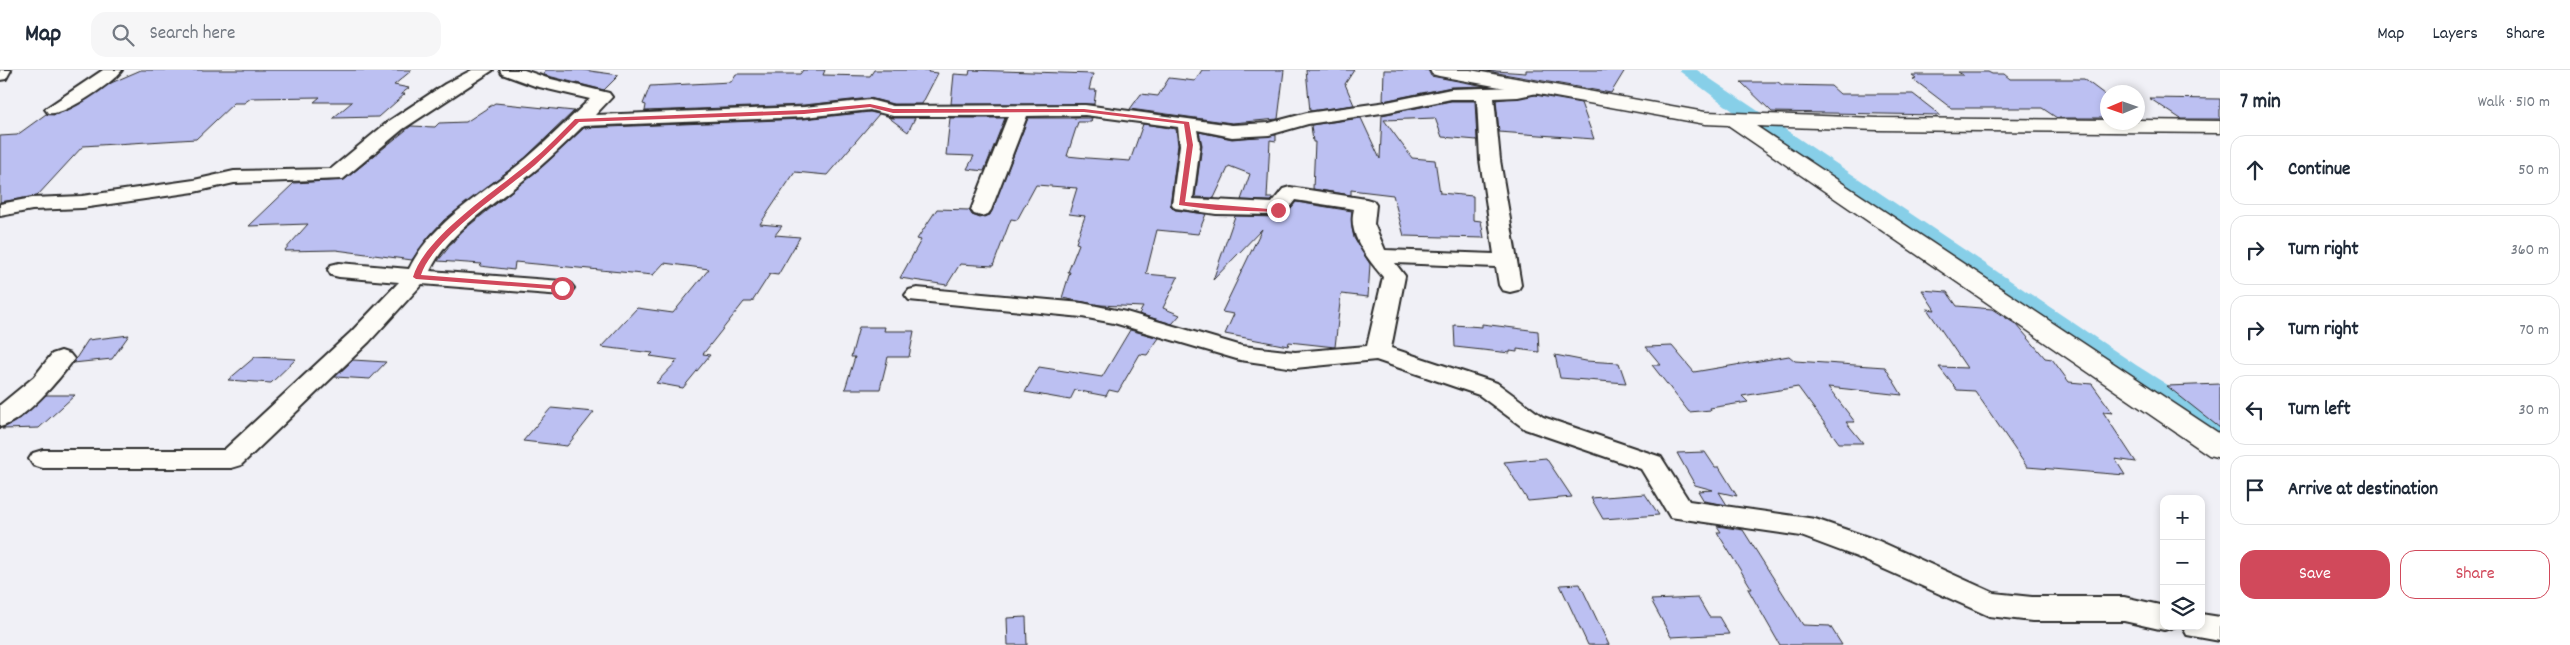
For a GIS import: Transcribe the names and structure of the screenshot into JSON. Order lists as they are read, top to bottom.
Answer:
{
  "north": "left",
  "page": {
    "header": "Map",
    "search": "Search here",
    "nav": ["Map", "Layers", "Share"],
    "heading": ["7 min", "Walk · 510 m"],
    "list": [
      ["Continue", "50 m"],
      ["Turn right", "360 m"],
      ["Turn right", "70 m"],
      ["Turn left", "30 m"],
      "Arrive at destination"
    ],
    "map_buttons": ["+", "−"],
    "buttons": ["Save", "Share"]
  }
}
